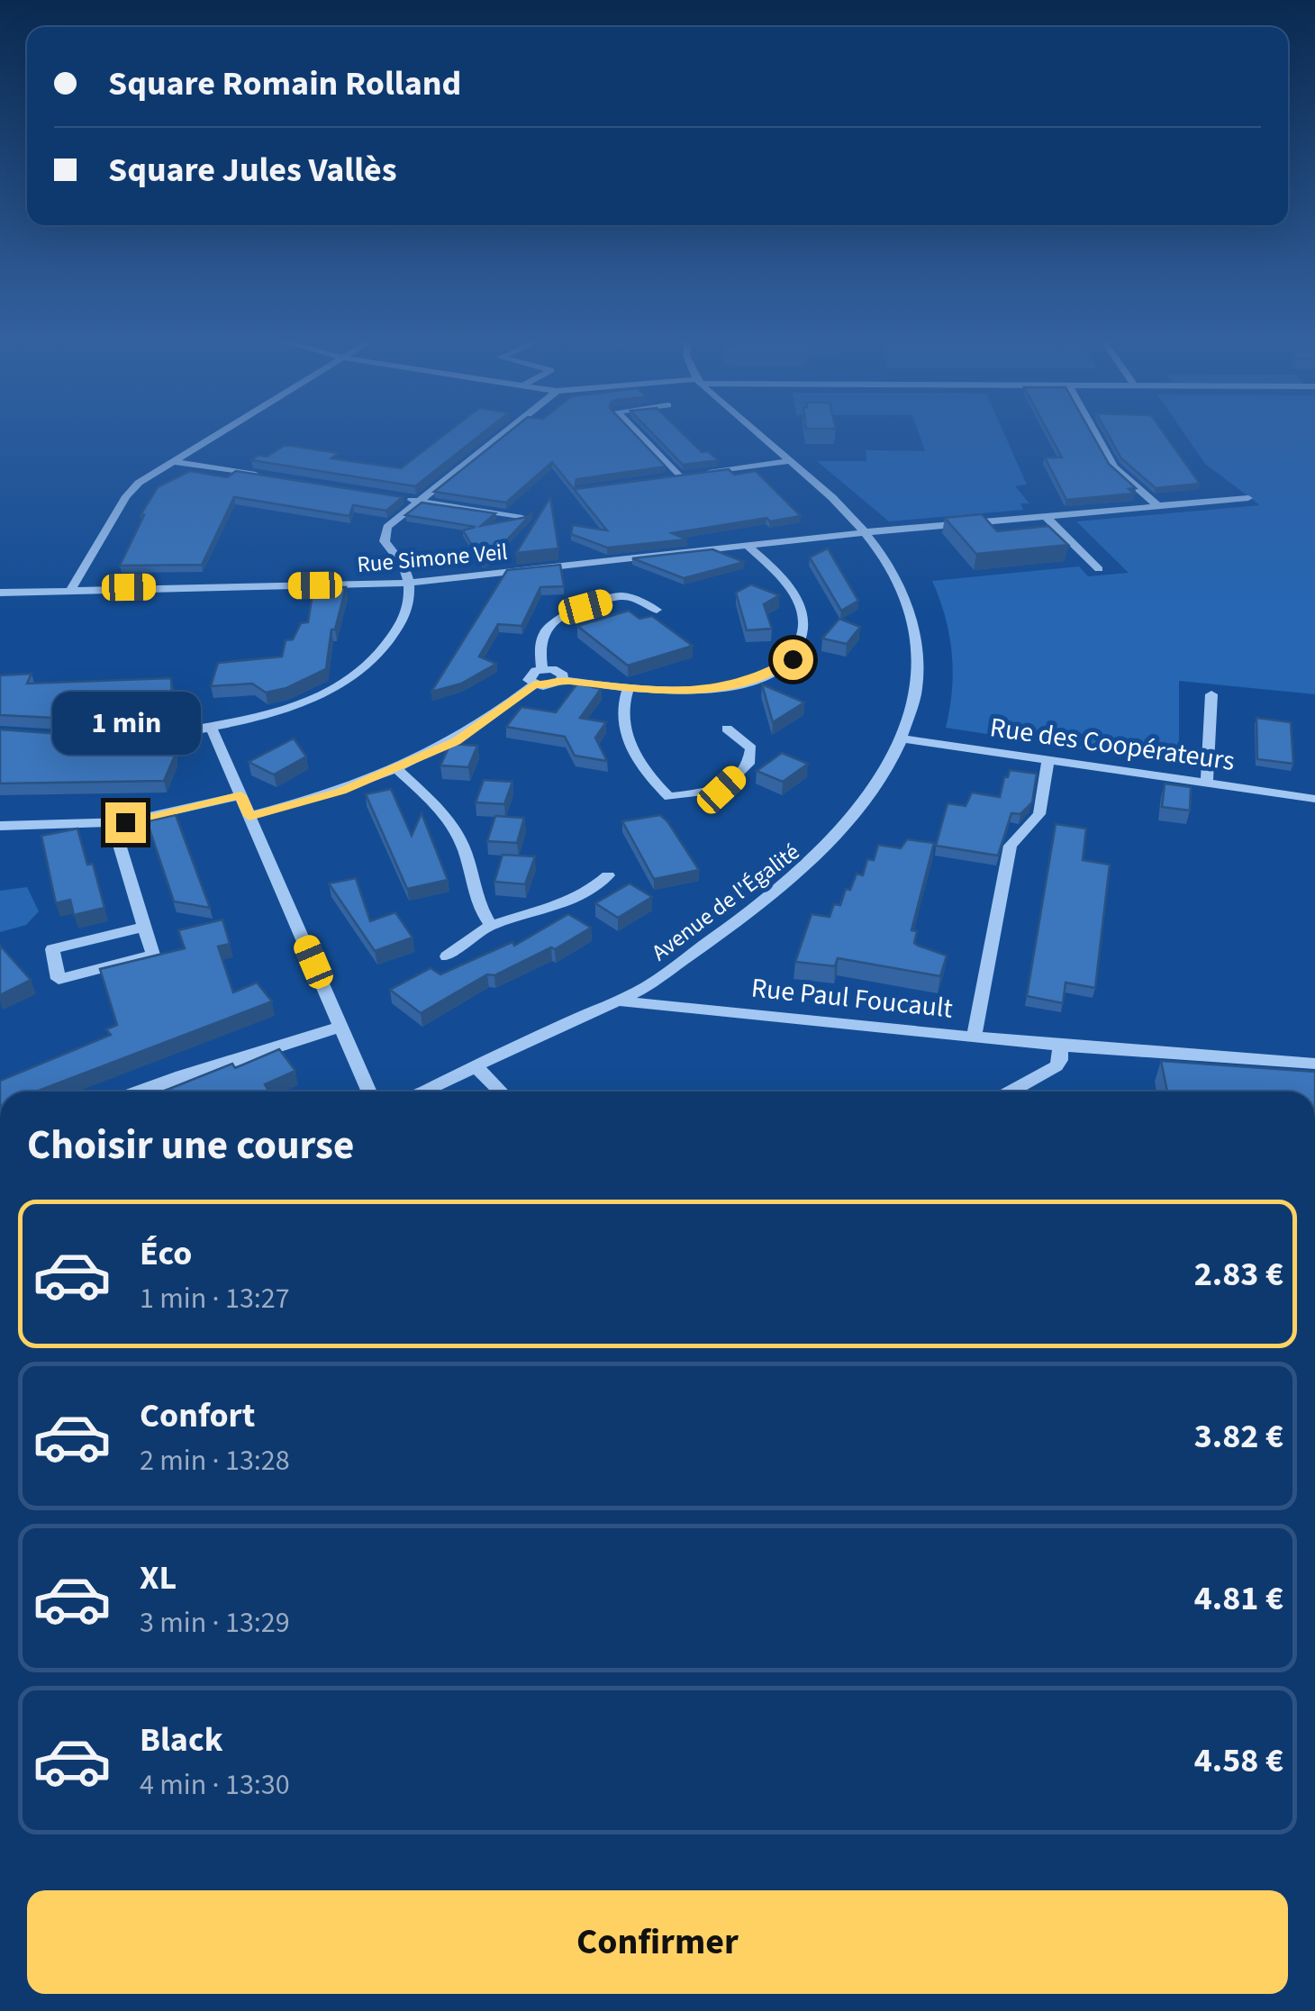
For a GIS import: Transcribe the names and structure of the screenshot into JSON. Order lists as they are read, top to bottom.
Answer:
{
  "streets": {
    "street": [
      "Rue Simone Veil",
      "Rue des Coopérateurs",
      "Avenue de l'Égalité",
      "Rue Paul Foucault"
    ]
  },
  "crossings": [
    ["Rue Simone Veil", "Avenue de l'Égalité"],
    ["Rue des Coopérateurs", "Avenue de l'Égalité"],
    ["Avenue de l'Égalité", "Rue Paul Foucault"]
  ],
  "page": {
    "banner": ["Square Romain Rolland", "Square Jules Vallès"],
    "bubble": "1 min",
    "heading": "Choisir une course",
    "list": [
      {
        "name": "Éco",
        "note": "1 min · 13:27",
        "value": "2.83 €"
      },
      {
        "name": "Confort",
        "note": "2 min · 13:28",
        "value": "3.82 €"
      },
      {
        "name": "XL",
        "note": "3 min · 13:29",
        "value": "4.81 €"
      },
      {
        "name": "Black",
        "note": "4 min · 13:30",
        "value": "4.58 €"
      }
    ],
    "buttons": "Confirmer"
  }
}
